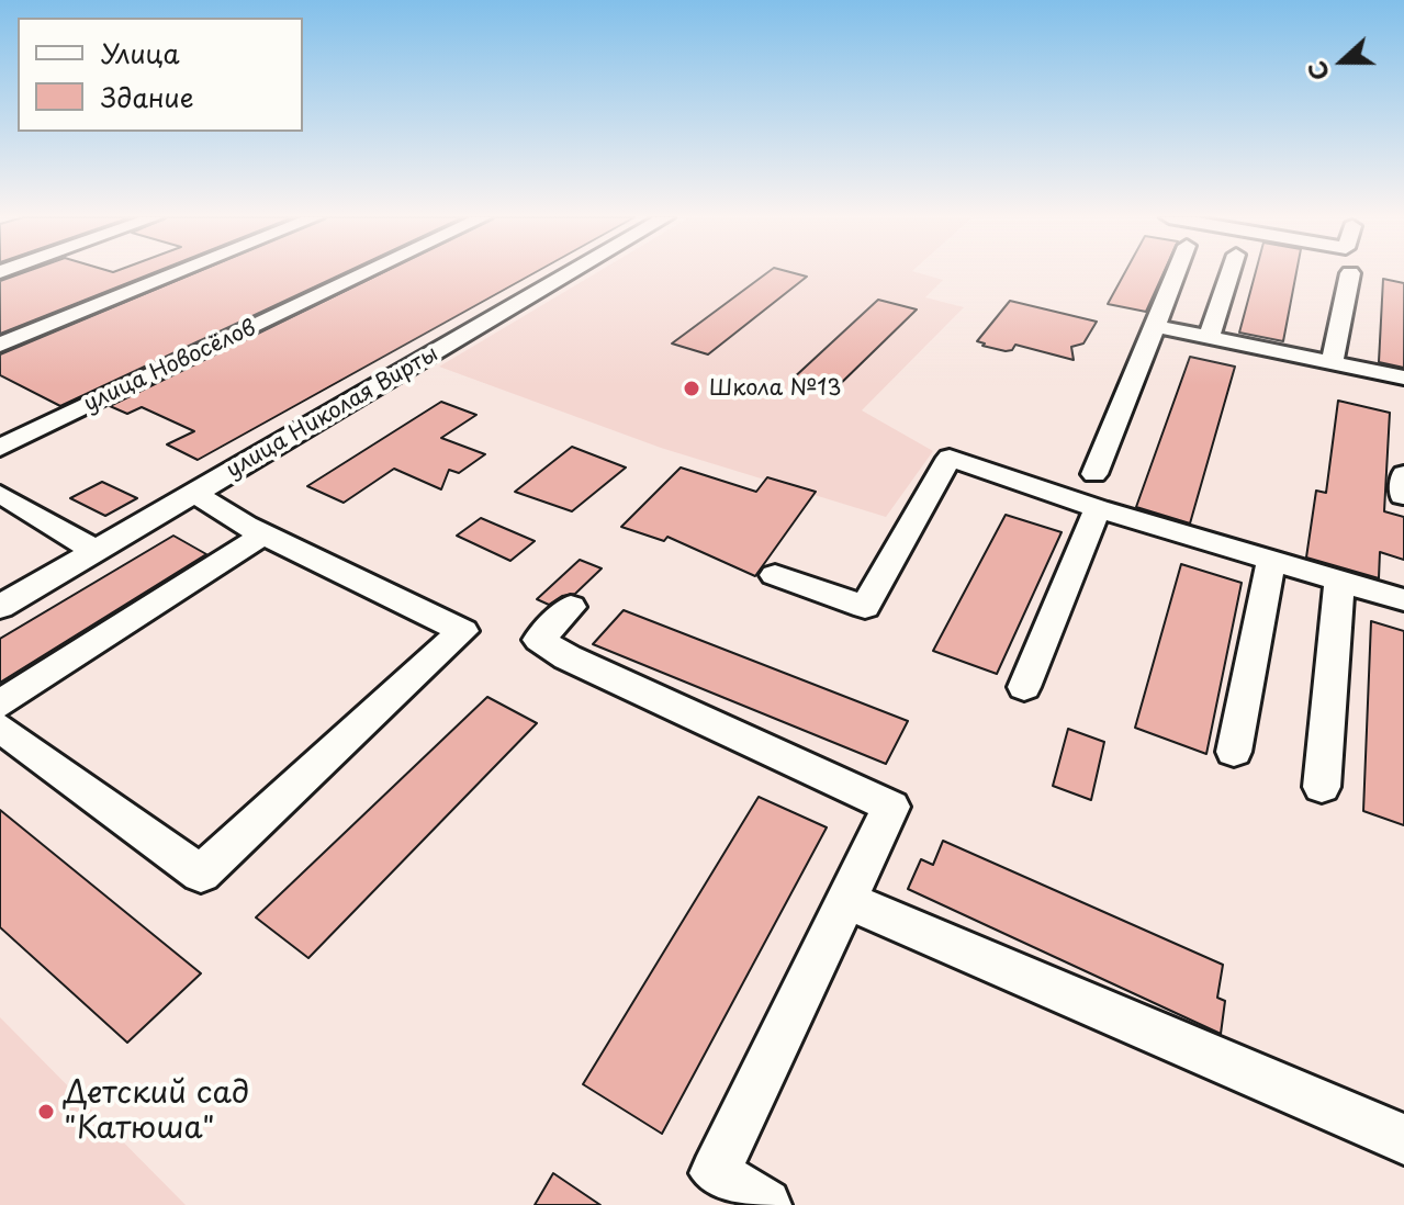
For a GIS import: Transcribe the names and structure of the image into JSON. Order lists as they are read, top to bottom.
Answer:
{
  "streets": {
    "street": ["улица Новосёлов", "улица Николая Вирты"]
  },
  "places": ["Школа №13", "Детский сад \"Катюша\""],
  "legend": ["Улица", "Здание"],
  "north": "left"
}
